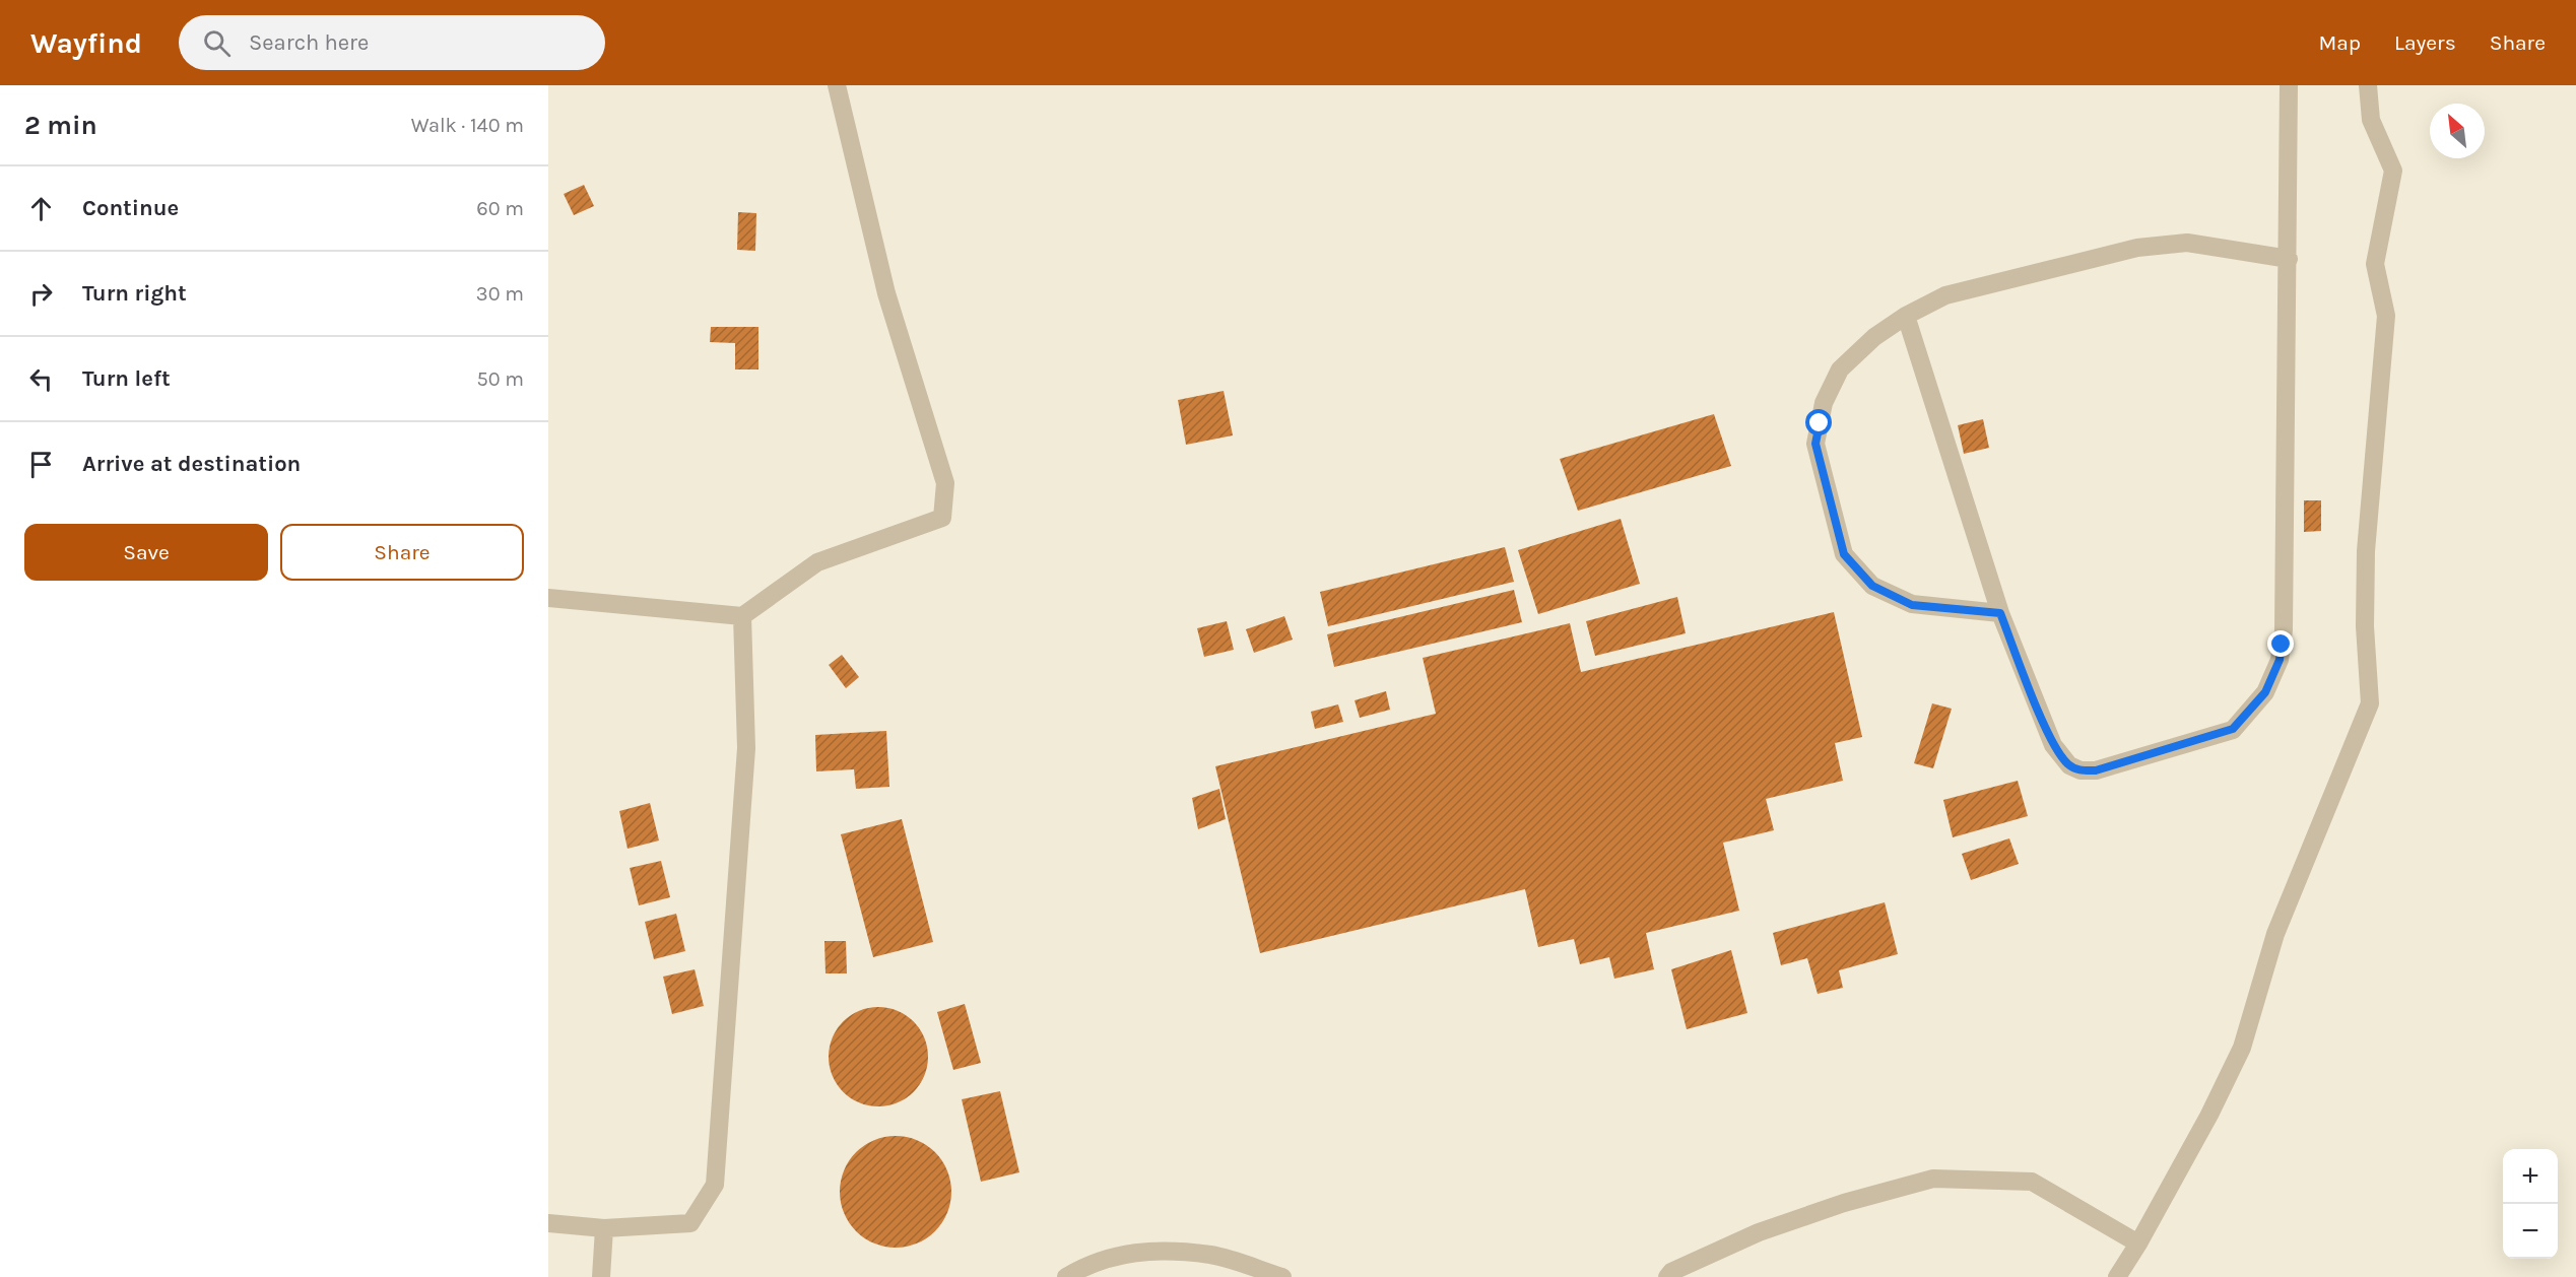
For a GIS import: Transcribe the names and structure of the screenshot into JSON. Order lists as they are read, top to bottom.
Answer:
{
  "north": "top left",
  "page": {
    "header": "Wayfind",
    "search": "Search here",
    "nav": ["Map", "Layers", "Share"],
    "heading": ["2 min", "Walk · 140 m"],
    "list": [
      ["Continue", "60 m"],
      ["Turn right", "30 m"],
      ["Turn left", "50 m"],
      "Arrive at destination"
    ],
    "buttons": ["Save", "Share"],
    "map_buttons": ["+", "−"]
  }
}
